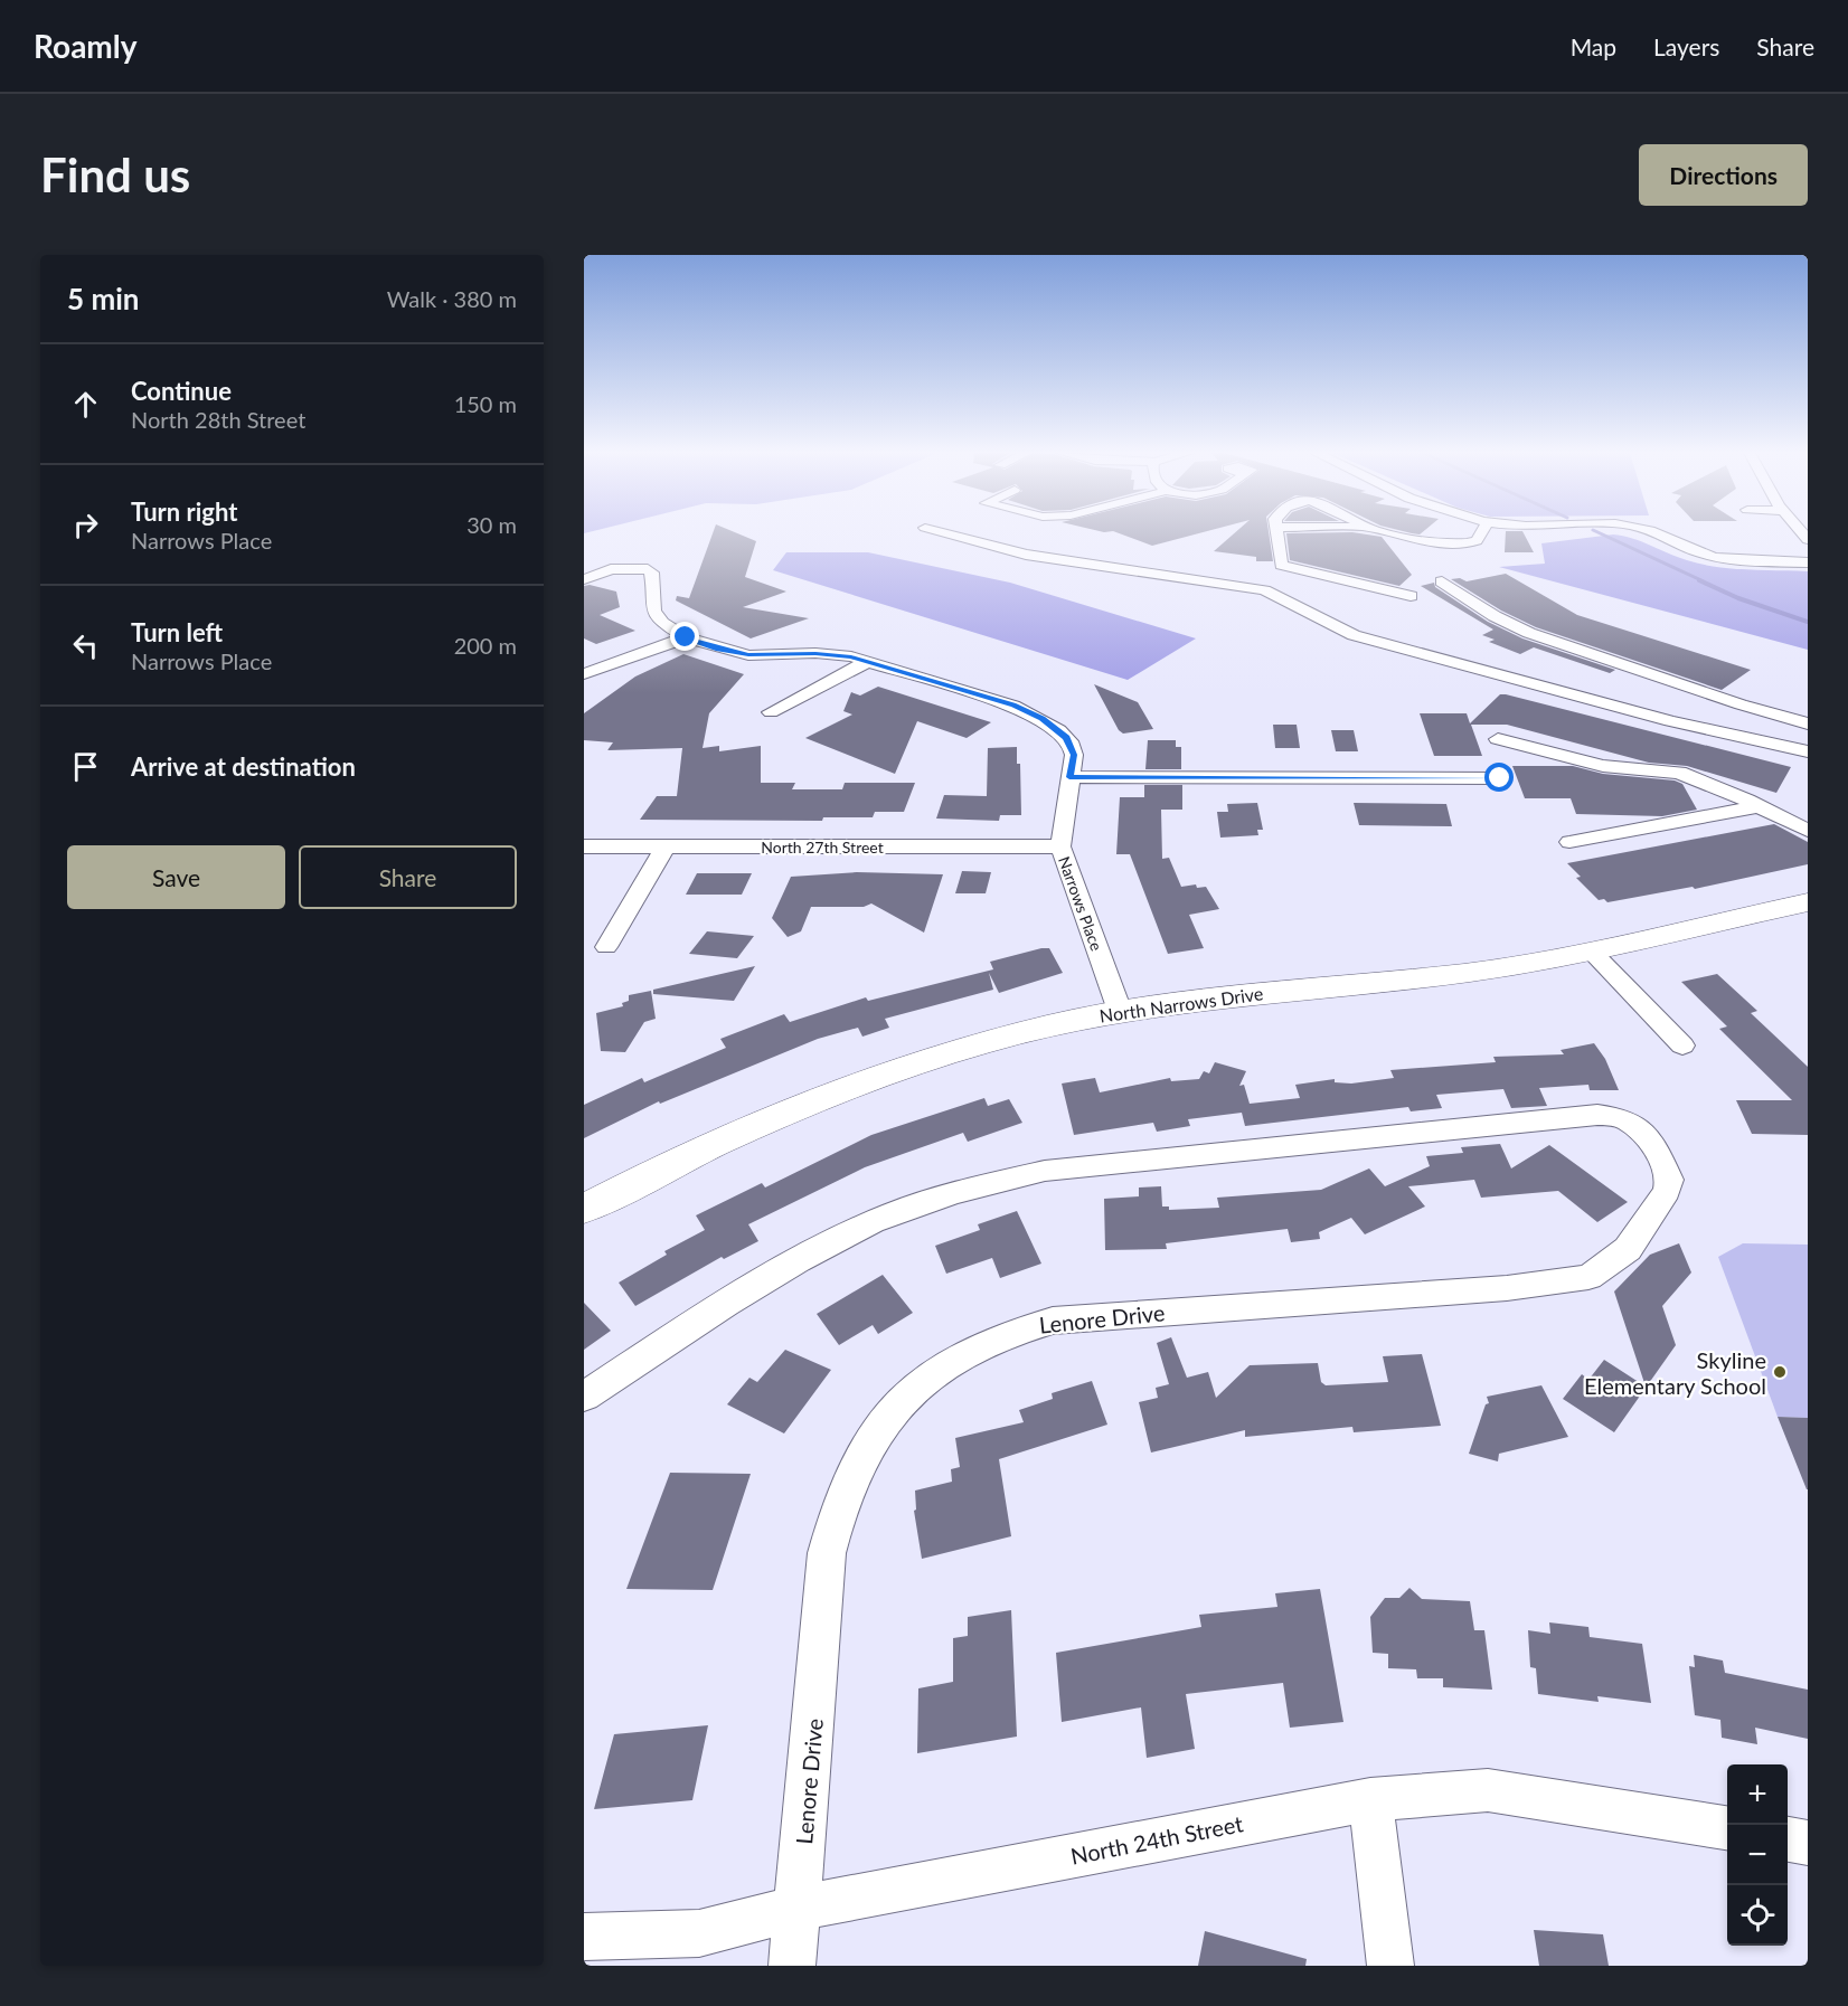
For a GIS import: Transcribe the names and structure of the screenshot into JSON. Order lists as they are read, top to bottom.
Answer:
{
  "streets": {
    "main road": ["North Narrows Drive"],
    "street": [
      "North 27th Street",
      "Narrows Place",
      "Lenore Drive",
      "North 24th Street"
    ]
  },
  "crossings": [
    ["North 27th Street", "Narrows Place"],
    ["Narrows Place", "North Narrows Drive"],
    ["Lenore Drive", "North 24th Street"]
  ],
  "places": ["Skyline Elementary School"],
  "page": {
    "header": "Roamly",
    "nav": ["Map", "Layers", "Share"],
    "buttons": [
      "Directions",
      ["Save", "Share"]
    ],
    "title": "Find us",
    "heading": ["5 min", "Walk · 380 m"],
    "list": [
      ["Continue", "North 28th Street", "150 m"],
      ["Turn right", "Narrows Place", "30 m"],
      ["Turn left", "Narrows Place", "200 m"],
      "Arrive at destination"
    ],
    "map_buttons": ["+", "−"]
  }
}
